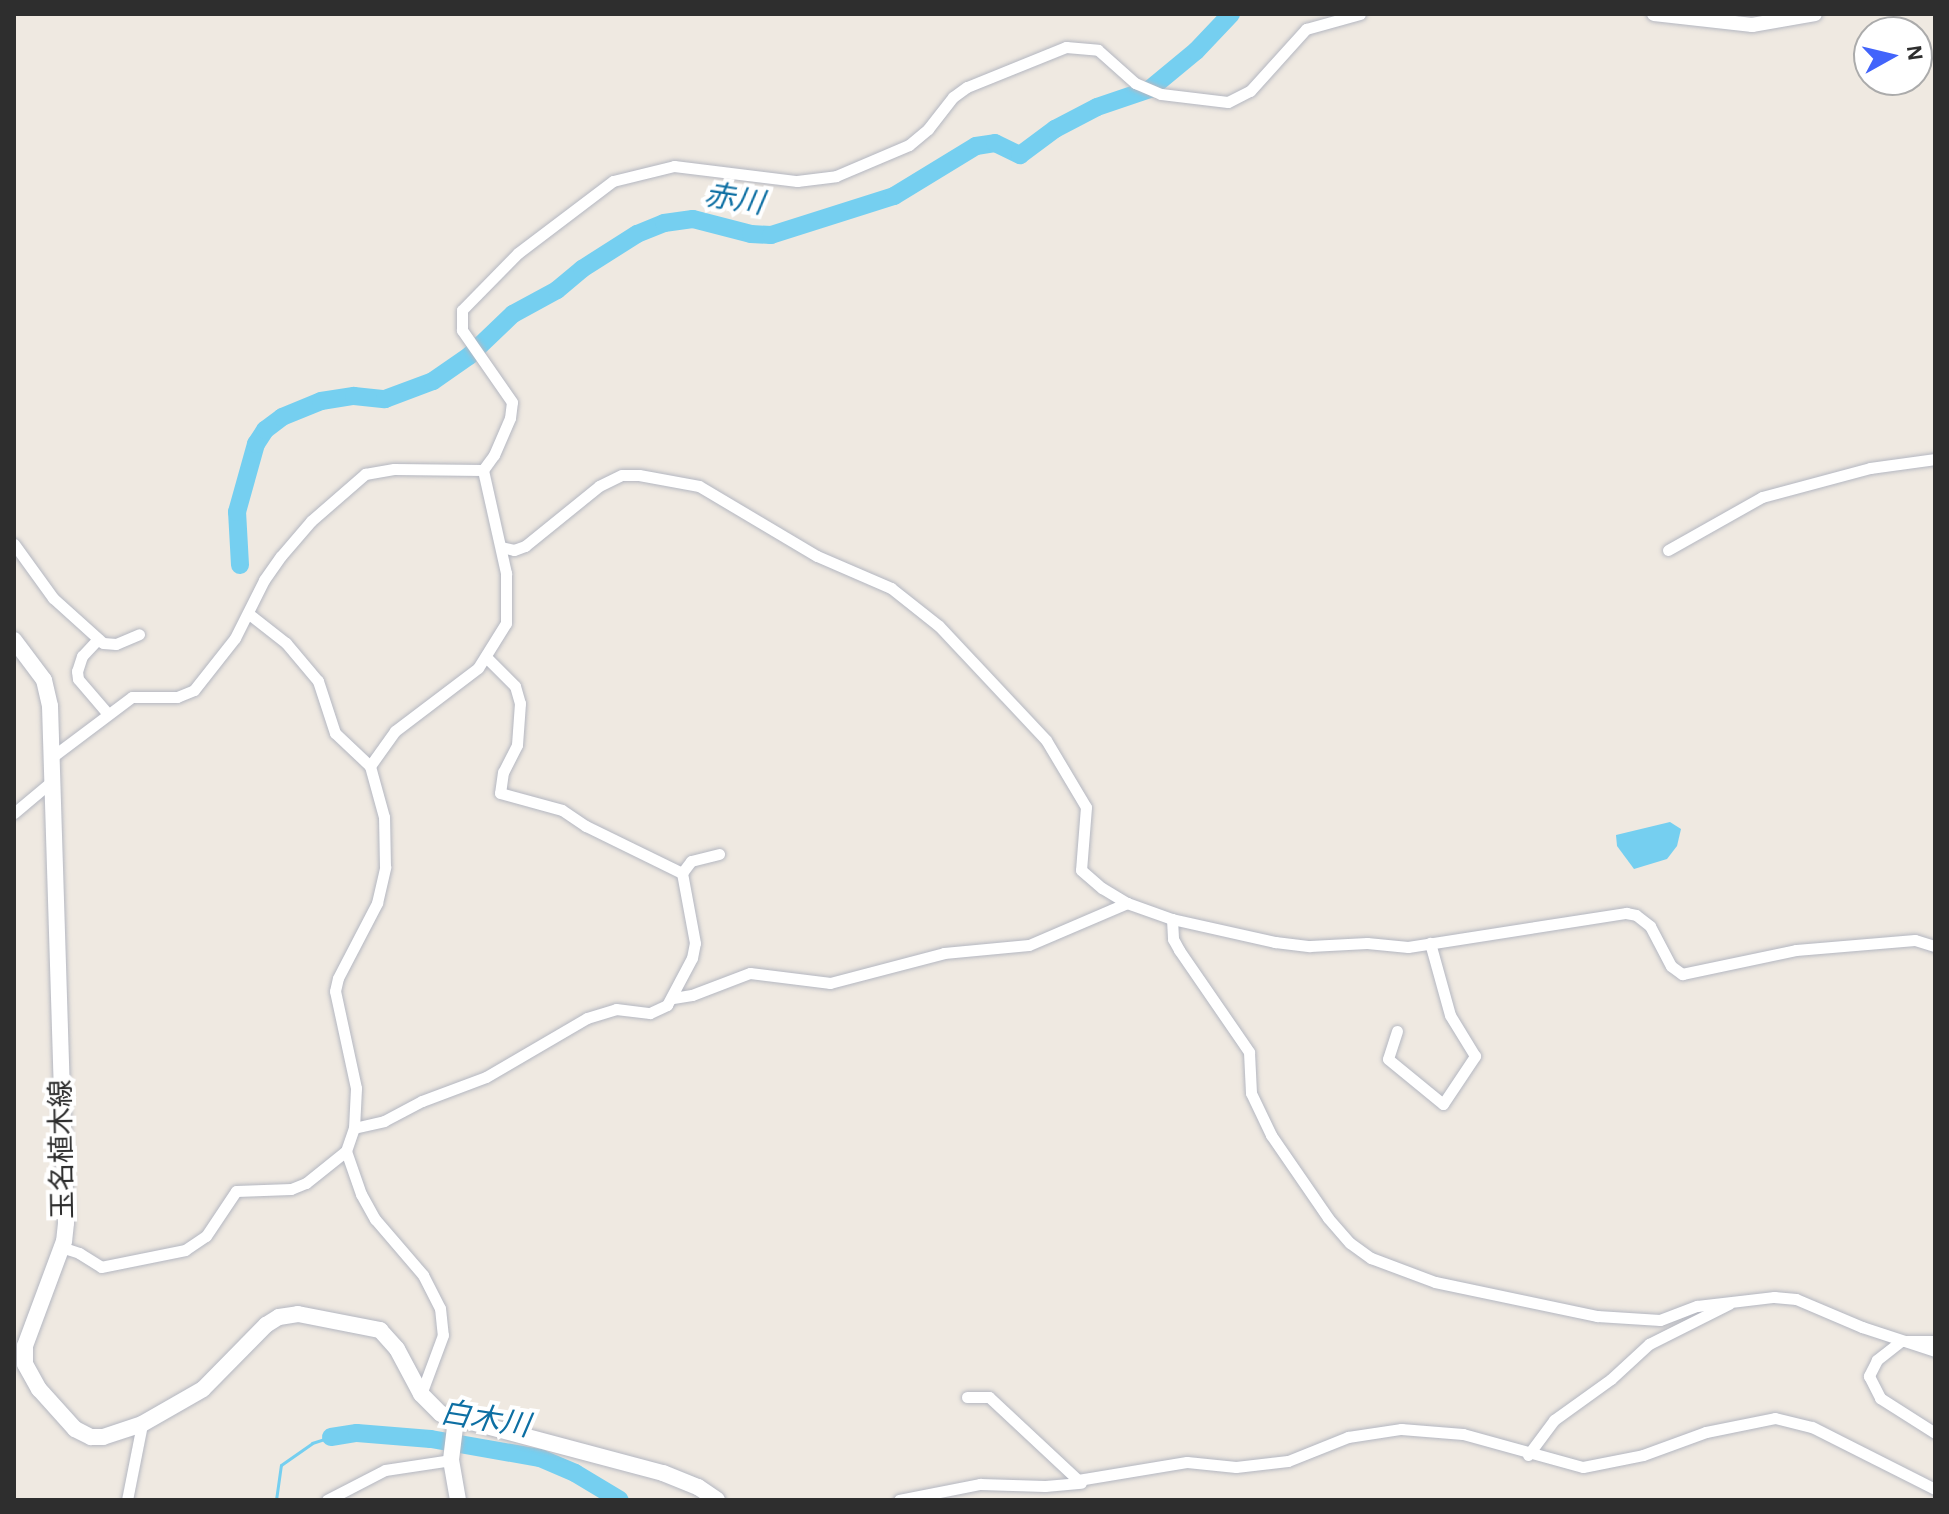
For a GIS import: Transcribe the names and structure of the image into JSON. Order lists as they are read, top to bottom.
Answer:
{
  "streets": {
    "main road": ["玉名植木線"]
  },
  "water": ["赤川", "白木川"],
  "north": "right"
}
